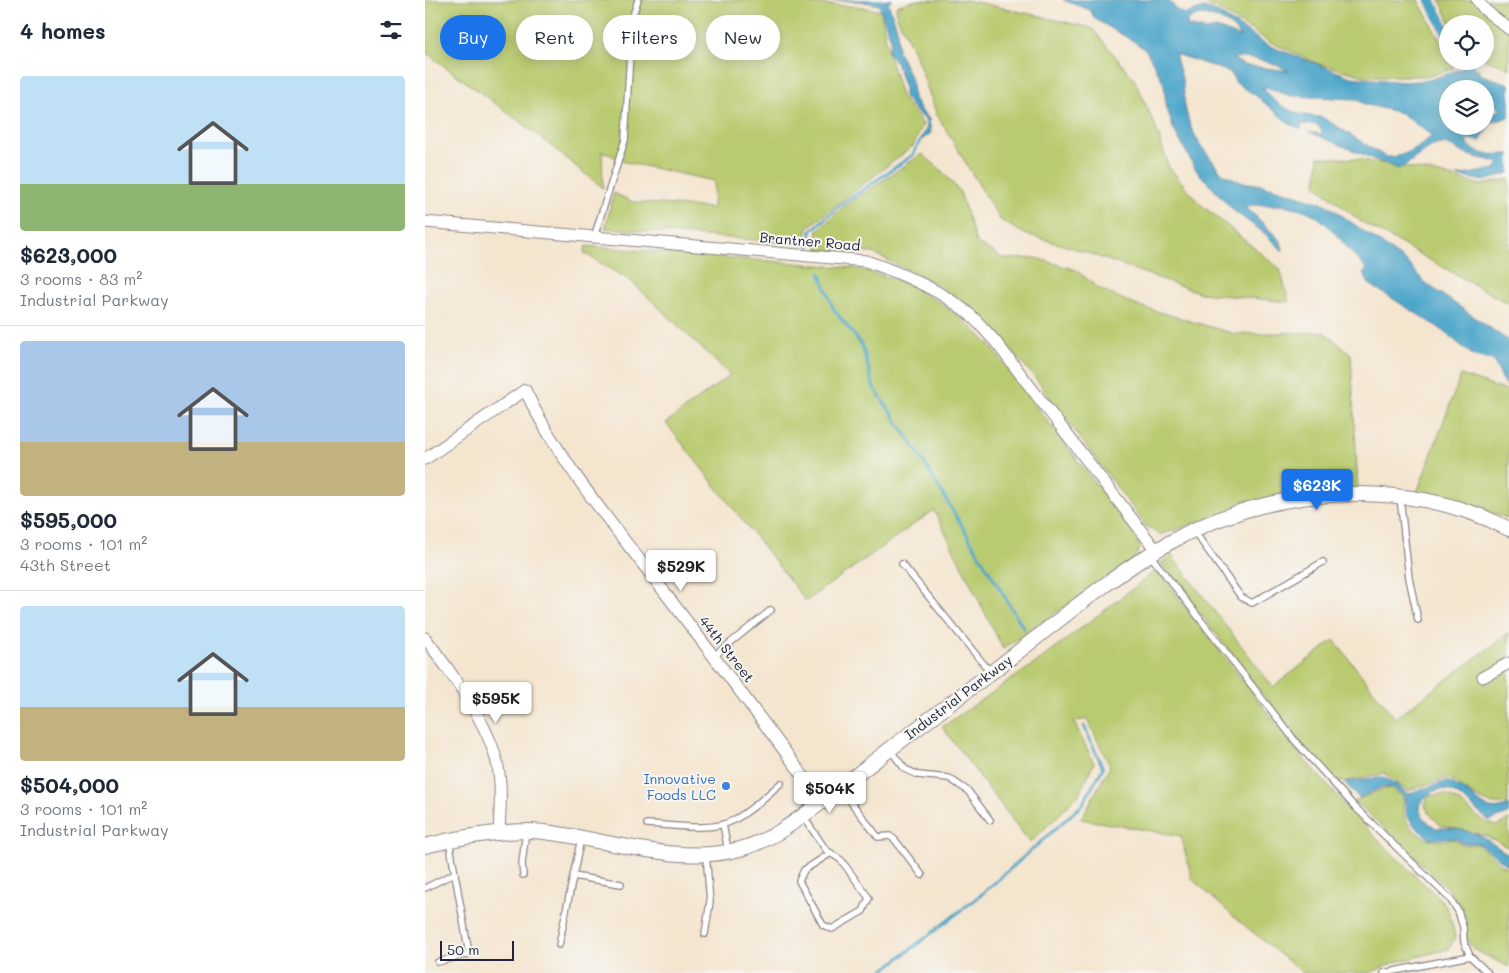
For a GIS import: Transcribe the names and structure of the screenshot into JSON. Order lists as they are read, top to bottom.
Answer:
{
  "streets": {
    "street": ["Brantner Road", "44th Street", "Industrial Parkway"]
  },
  "crossings": [
    ["Brantner Road", "Industrial Parkway"],
    ["44th Street", "Industrial Parkway"]
  ],
  "places": ["Innovative Foods LLC"],
  "scale_bar": "50 m",
  "page": {
    "heading": "4 homes",
    "chip": [
      "Buy",
      "Rent",
      "Filters",
      "New"
    ],
    "list": [
      {
        "name": "$623,000",
        "note": "3 rooms · 83 m² · Industrial Parkway"
      },
      {
        "name": "$595,000",
        "note": "3 rooms · 101 m² · 43th Street"
      },
      {
        "name": "$504,000",
        "note": "3 rooms · 101 m² · Industrial Parkway"
      }
    ],
    "price": [
      "$623K",
      "$529K",
      "$595K",
      "$504K"
    ],
    "scale": "50 m"
  }
}
